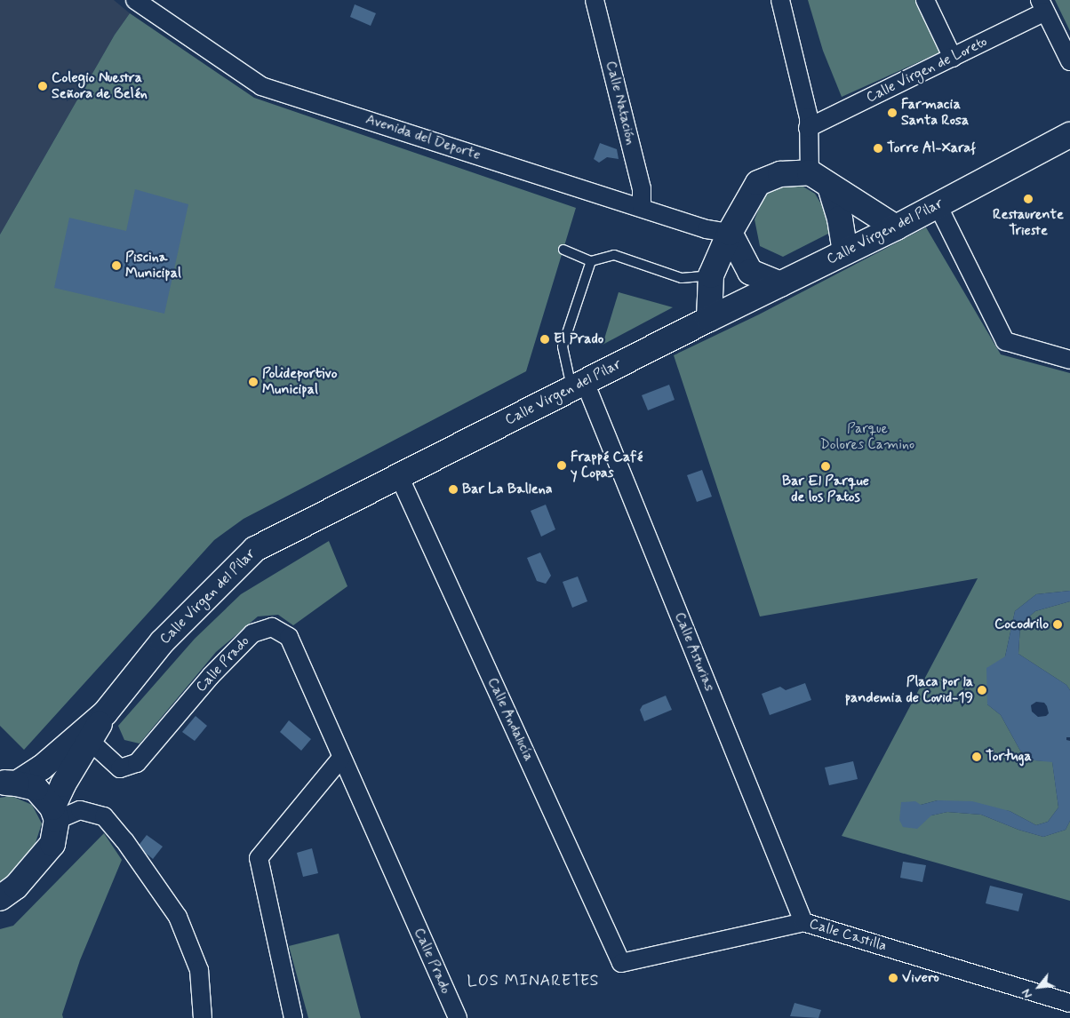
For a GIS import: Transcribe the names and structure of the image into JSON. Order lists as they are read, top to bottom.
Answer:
{
  "streets": {
    "main road": ["Calle Virgen del Pilar"],
    "street": [
      "Calle Virgen de Loreto",
      "Calle Natación",
      "Avenida del Deporte",
      "Calle Asturias",
      "Calle Prado",
      "Calle Andalucía",
      "Calle Castilla"
    ]
  },
  "crossings": [
    ["Calle Natación", "Avenida del Deporte"],
    ["Avenida del Deporte", "Calle Virgen del Pilar"],
    ["Calle Virgen del Pilar", "Calle Asturias"],
    ["Calle Virgen del Pilar", "Calle Prado"],
    ["Calle Virgen del Pilar", "Calle Andalucía"],
    ["Calle Asturias", "Calle Castilla"],
    ["Calle Andalucía", "Calle Castilla"]
  ],
  "districts": ["LOS MINARETES"],
  "parks": ["Parque Dolores Camino"],
  "places": [
    "Colegio Nuestra Señora de Belén",
    "Farmacia Santa Rosa",
    "Torre Al-Xaraf",
    "Restaurente Trieste",
    "Piscina Municipal",
    "El Prado",
    "Polideportivo Municipal",
    "Frappé Café y Copas",
    "Bar El Parque de los Patos",
    "Bar La Ballena",
    "Cocodrilo",
    "Placa por la pandemia de Covid-19",
    "Tortuga",
    "Vivero"
  ],
  "north": "bottom left"
}
